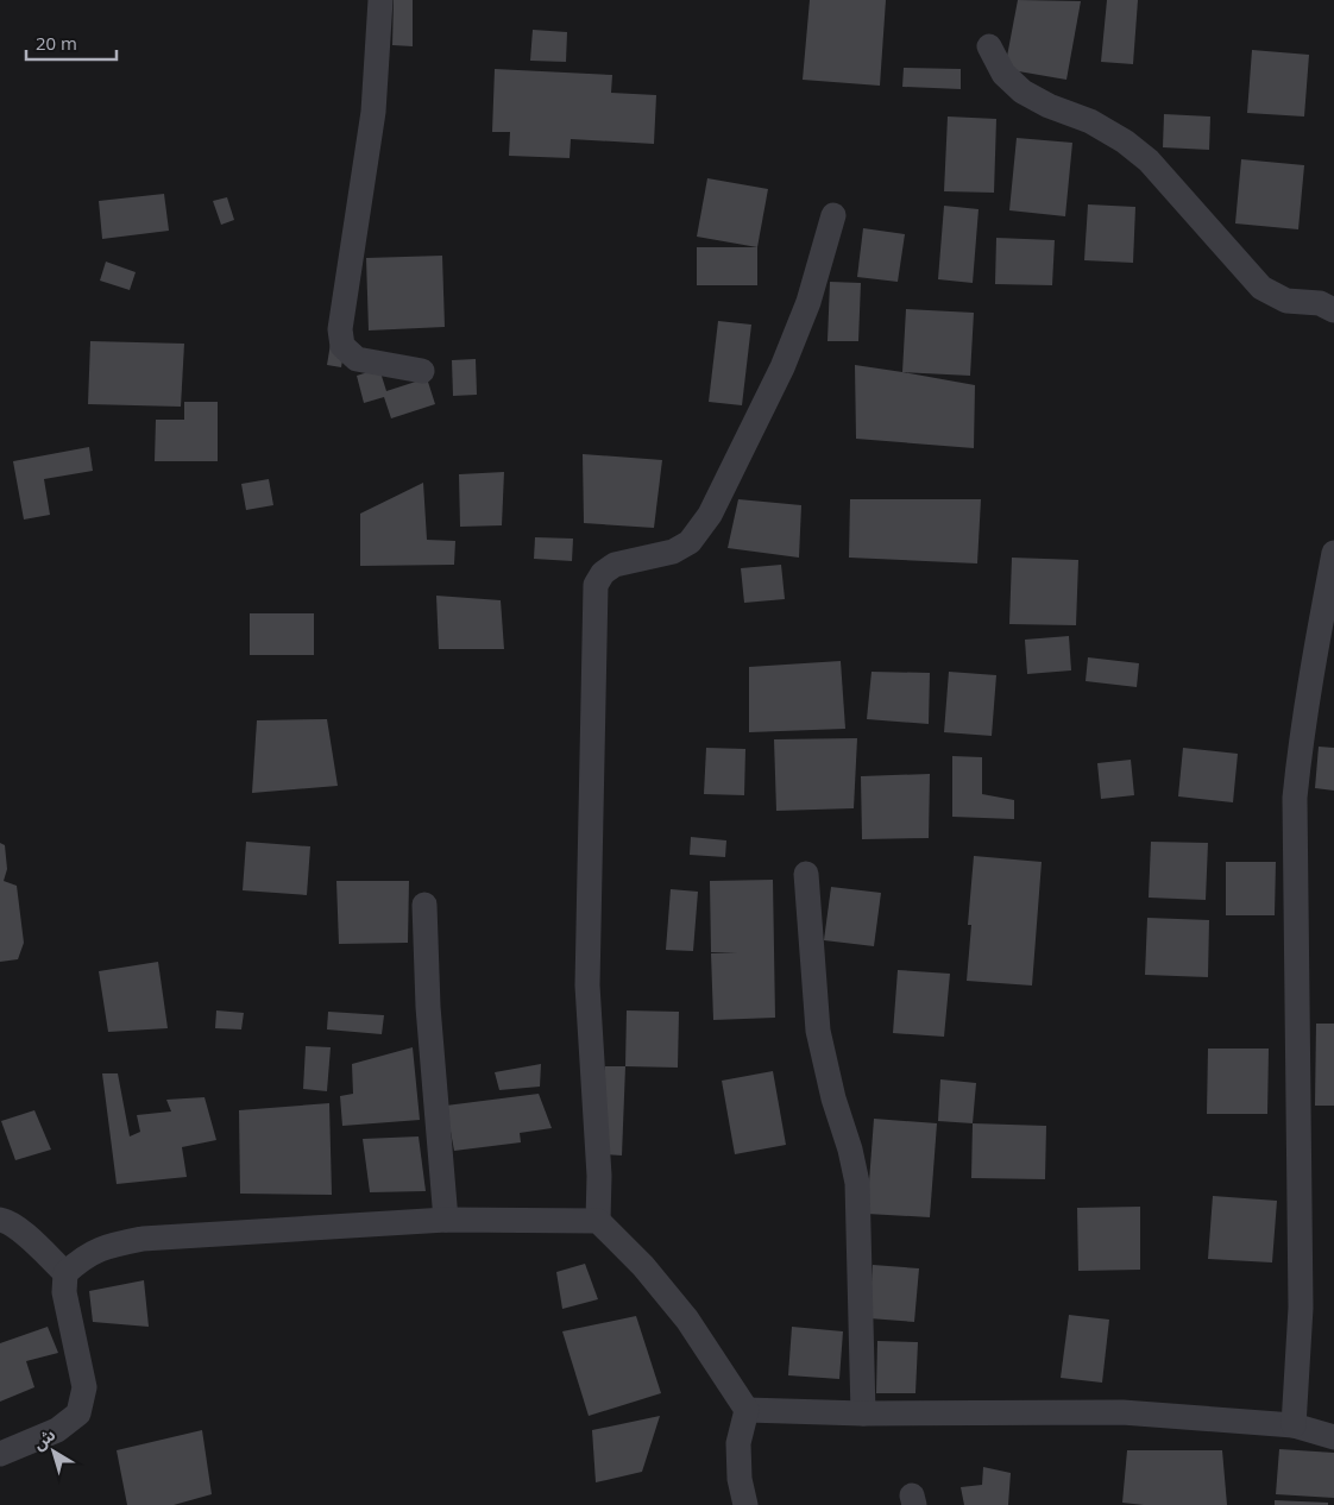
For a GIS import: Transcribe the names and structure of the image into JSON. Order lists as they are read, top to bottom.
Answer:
{
  "scale_bar": "20 m",
  "north": "top left"
}
